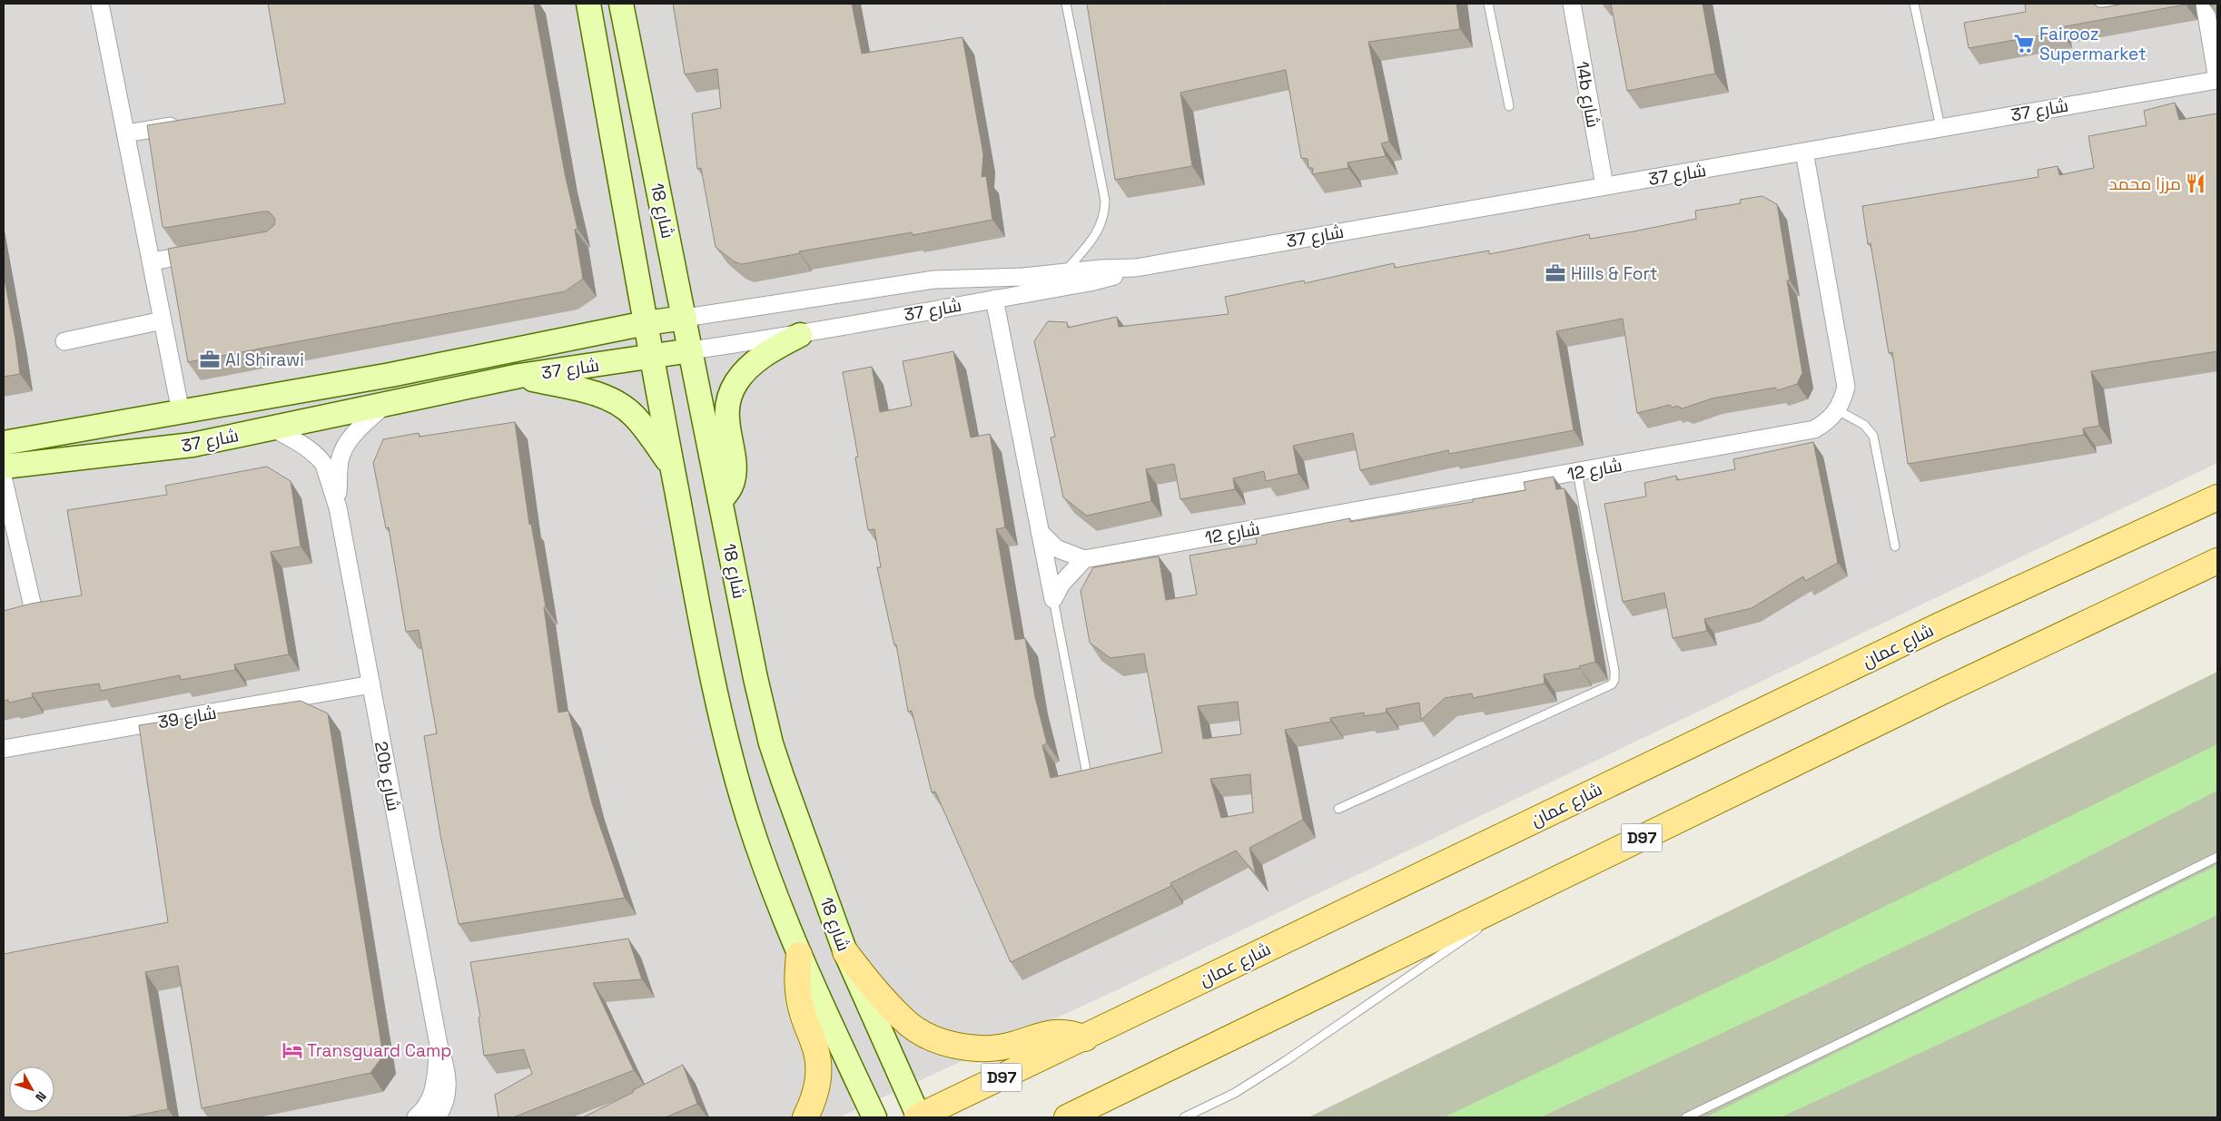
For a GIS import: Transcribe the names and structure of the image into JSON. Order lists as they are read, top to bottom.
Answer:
{
  "streets": {
    "main road": ["شارع عمان", "D97"],
    "street": [
      "14b شارع",
      "شارع 37",
      "شارع 18",
      "شارع 12",
      "شارع 39",
      "20b شارع"
    ]
  },
  "crossings": [
    ["14b شارع", "شارع 37"],
    ["شارع 37", "شارع 18"],
    ["شارع 37", "شارع 12"],
    ["شارع 37", "20b شارع"],
    ["شارع 18", "شارع عمان"],
    ["شارع 39", "20b شارع"]
  ],
  "places": {
    "supermarket": ["Fairooz Supermarket"],
    "restaurant": ["مرزا محمد"],
    "office": ["Hills & Fort", "Al Shirawi"],
    "hotel": ["Transguard Camp"]
  },
  "north": "bottom right"
}
